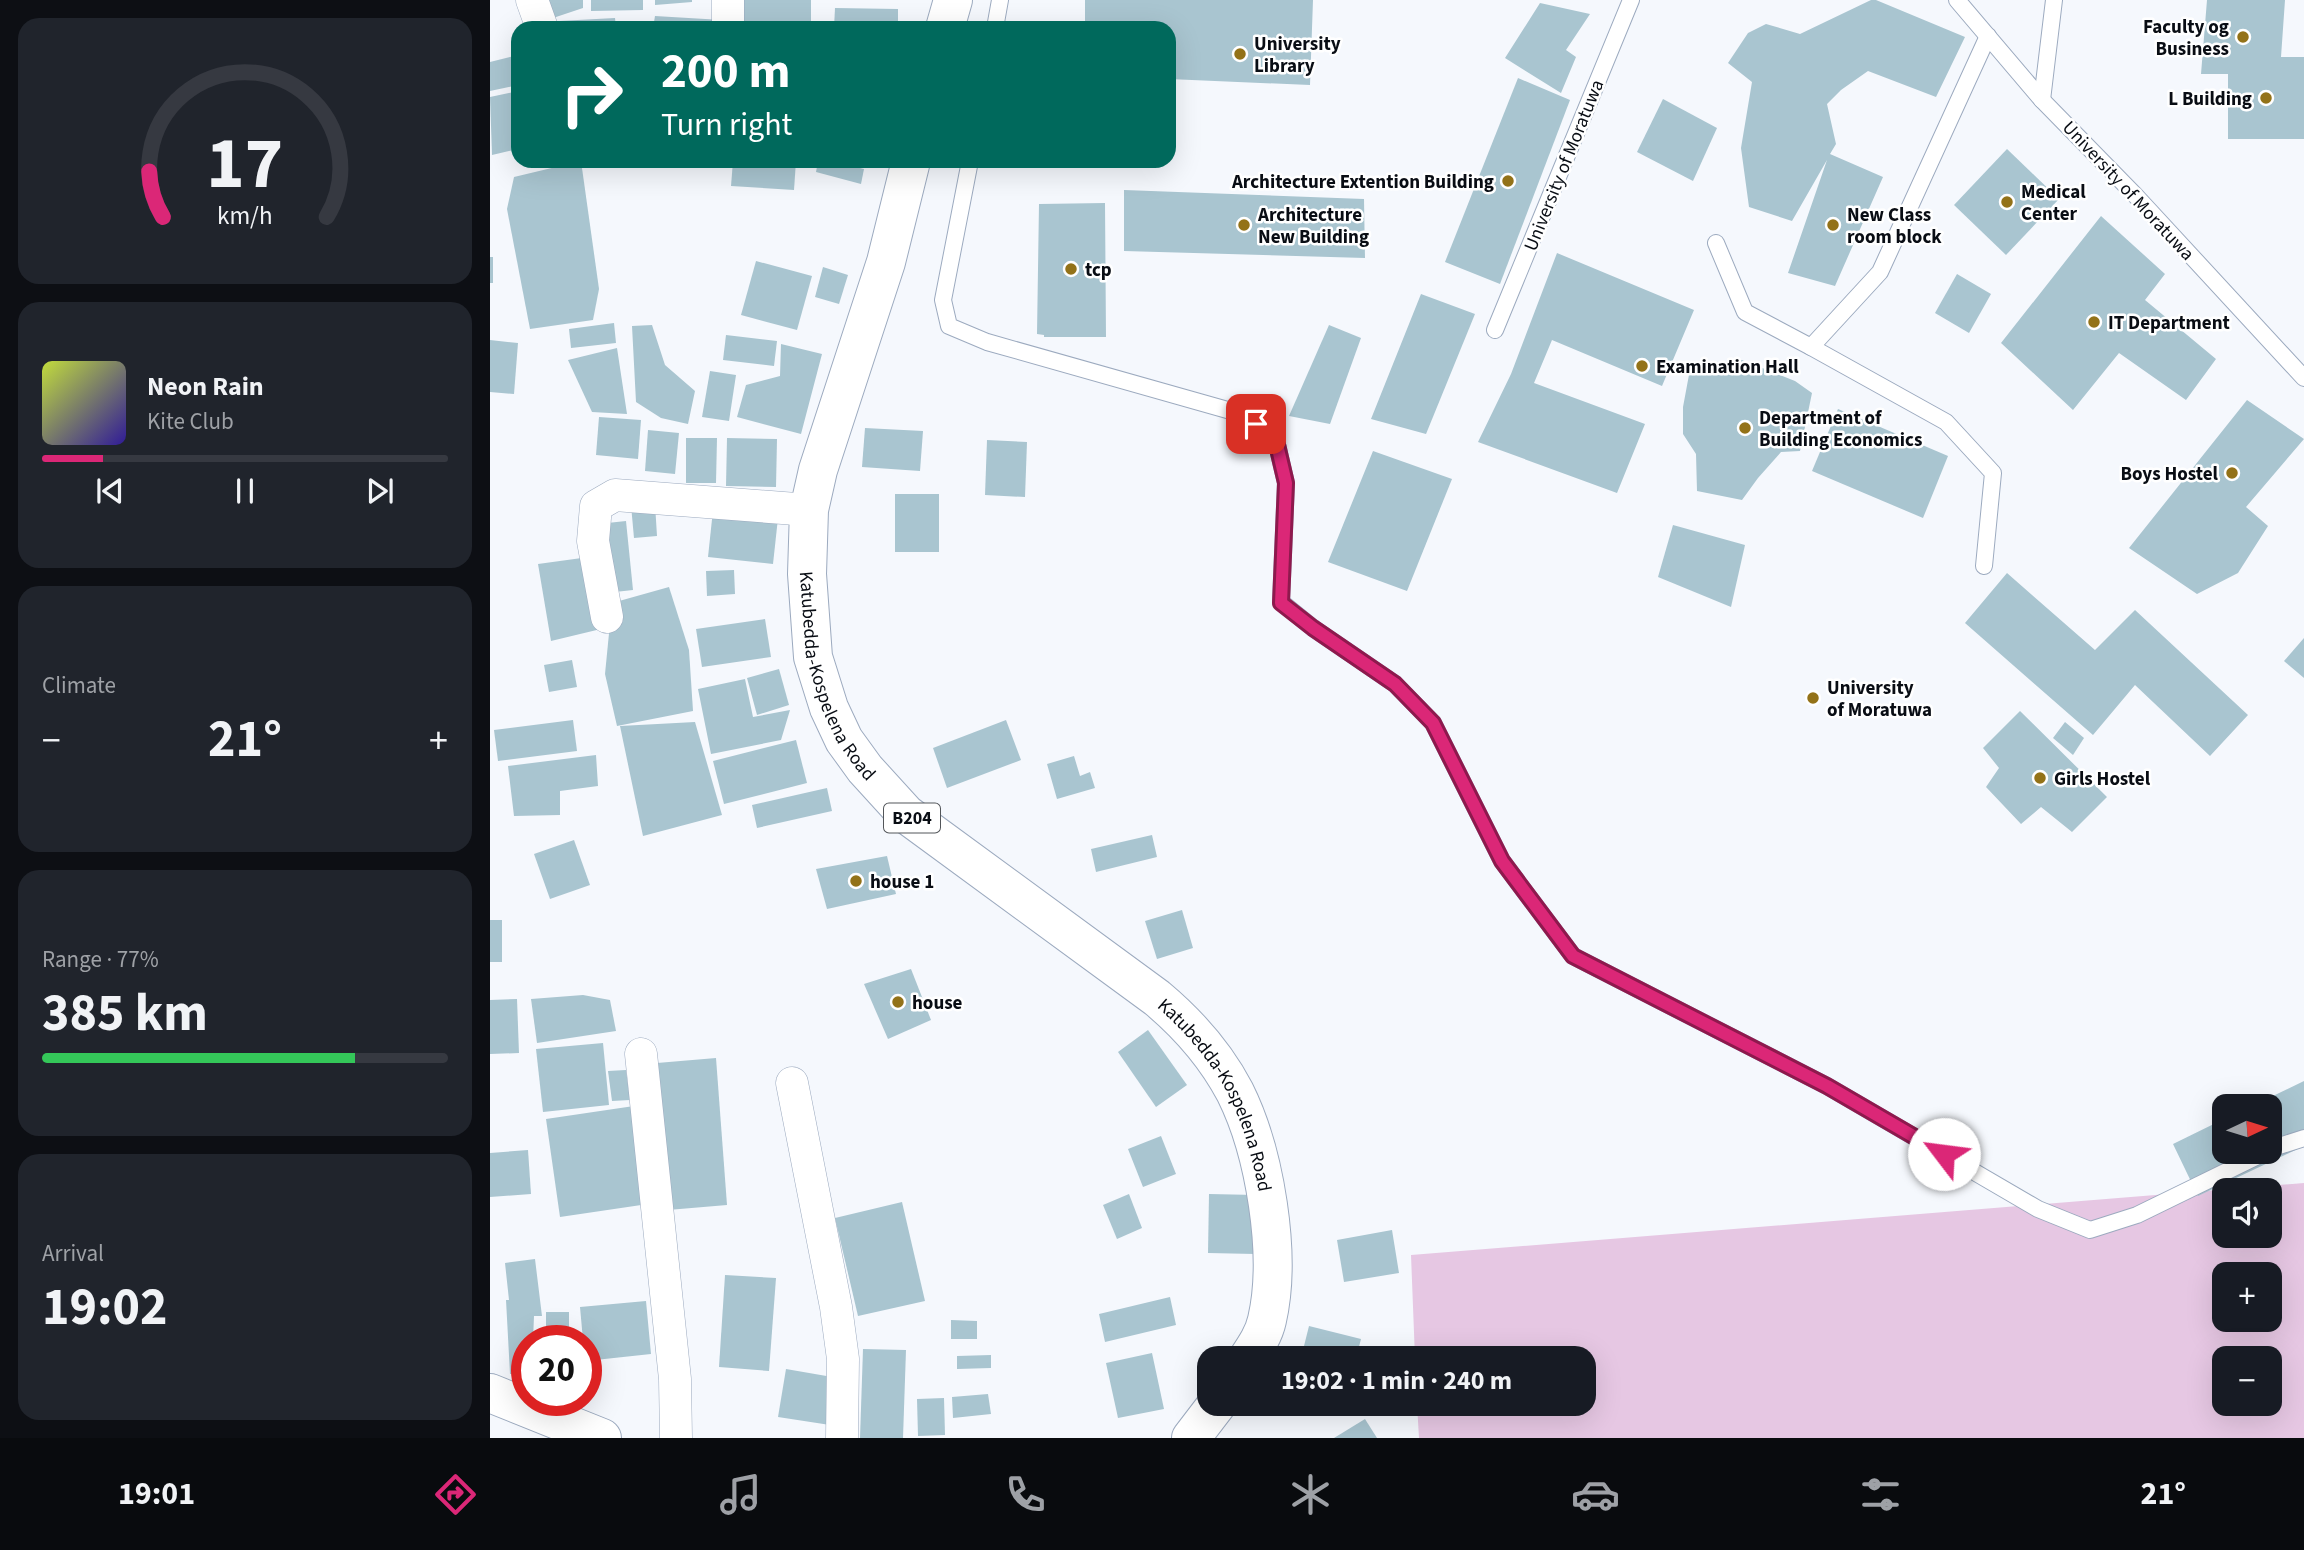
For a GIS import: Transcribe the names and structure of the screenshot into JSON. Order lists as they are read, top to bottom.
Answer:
{
  "streets": {
    "main road": ["Katubedda-Kospelena Road", "B204"],
    "lane": ["University of Moratuwa"]
  },
  "places": [
    "Faculty og Business",
    "University Library",
    "L Building",
    "Architecture Extention Building",
    "Medical Center",
    "Architecture New Building",
    "New Class room block",
    "tcp",
    "IT Department",
    "Examination Hall",
    "Department of Building Economics",
    "Boys Hostel",
    "University of Moratuwa",
    "Girls Hostel",
    "house 1",
    "house"
  ],
  "north": "right",
  "page": {
    "turn": ["200 m", "Turn right"],
    "song": ["Neon Rain", "Kite Club"],
    "tile": [
      "Climate",
      ["Range · 77%", "385 km"],
      ["Arrival", "19:02"]
    ],
    "heat": ["−", "21°", "+"],
    "map_buttons": ["+", "−"],
    "limit": "20",
    "trip": "19:02 · 1 min · 240 m",
    "tabs": ["19:01", "21°"],
    "gauge": ["17", "km/h"]
  }
}
